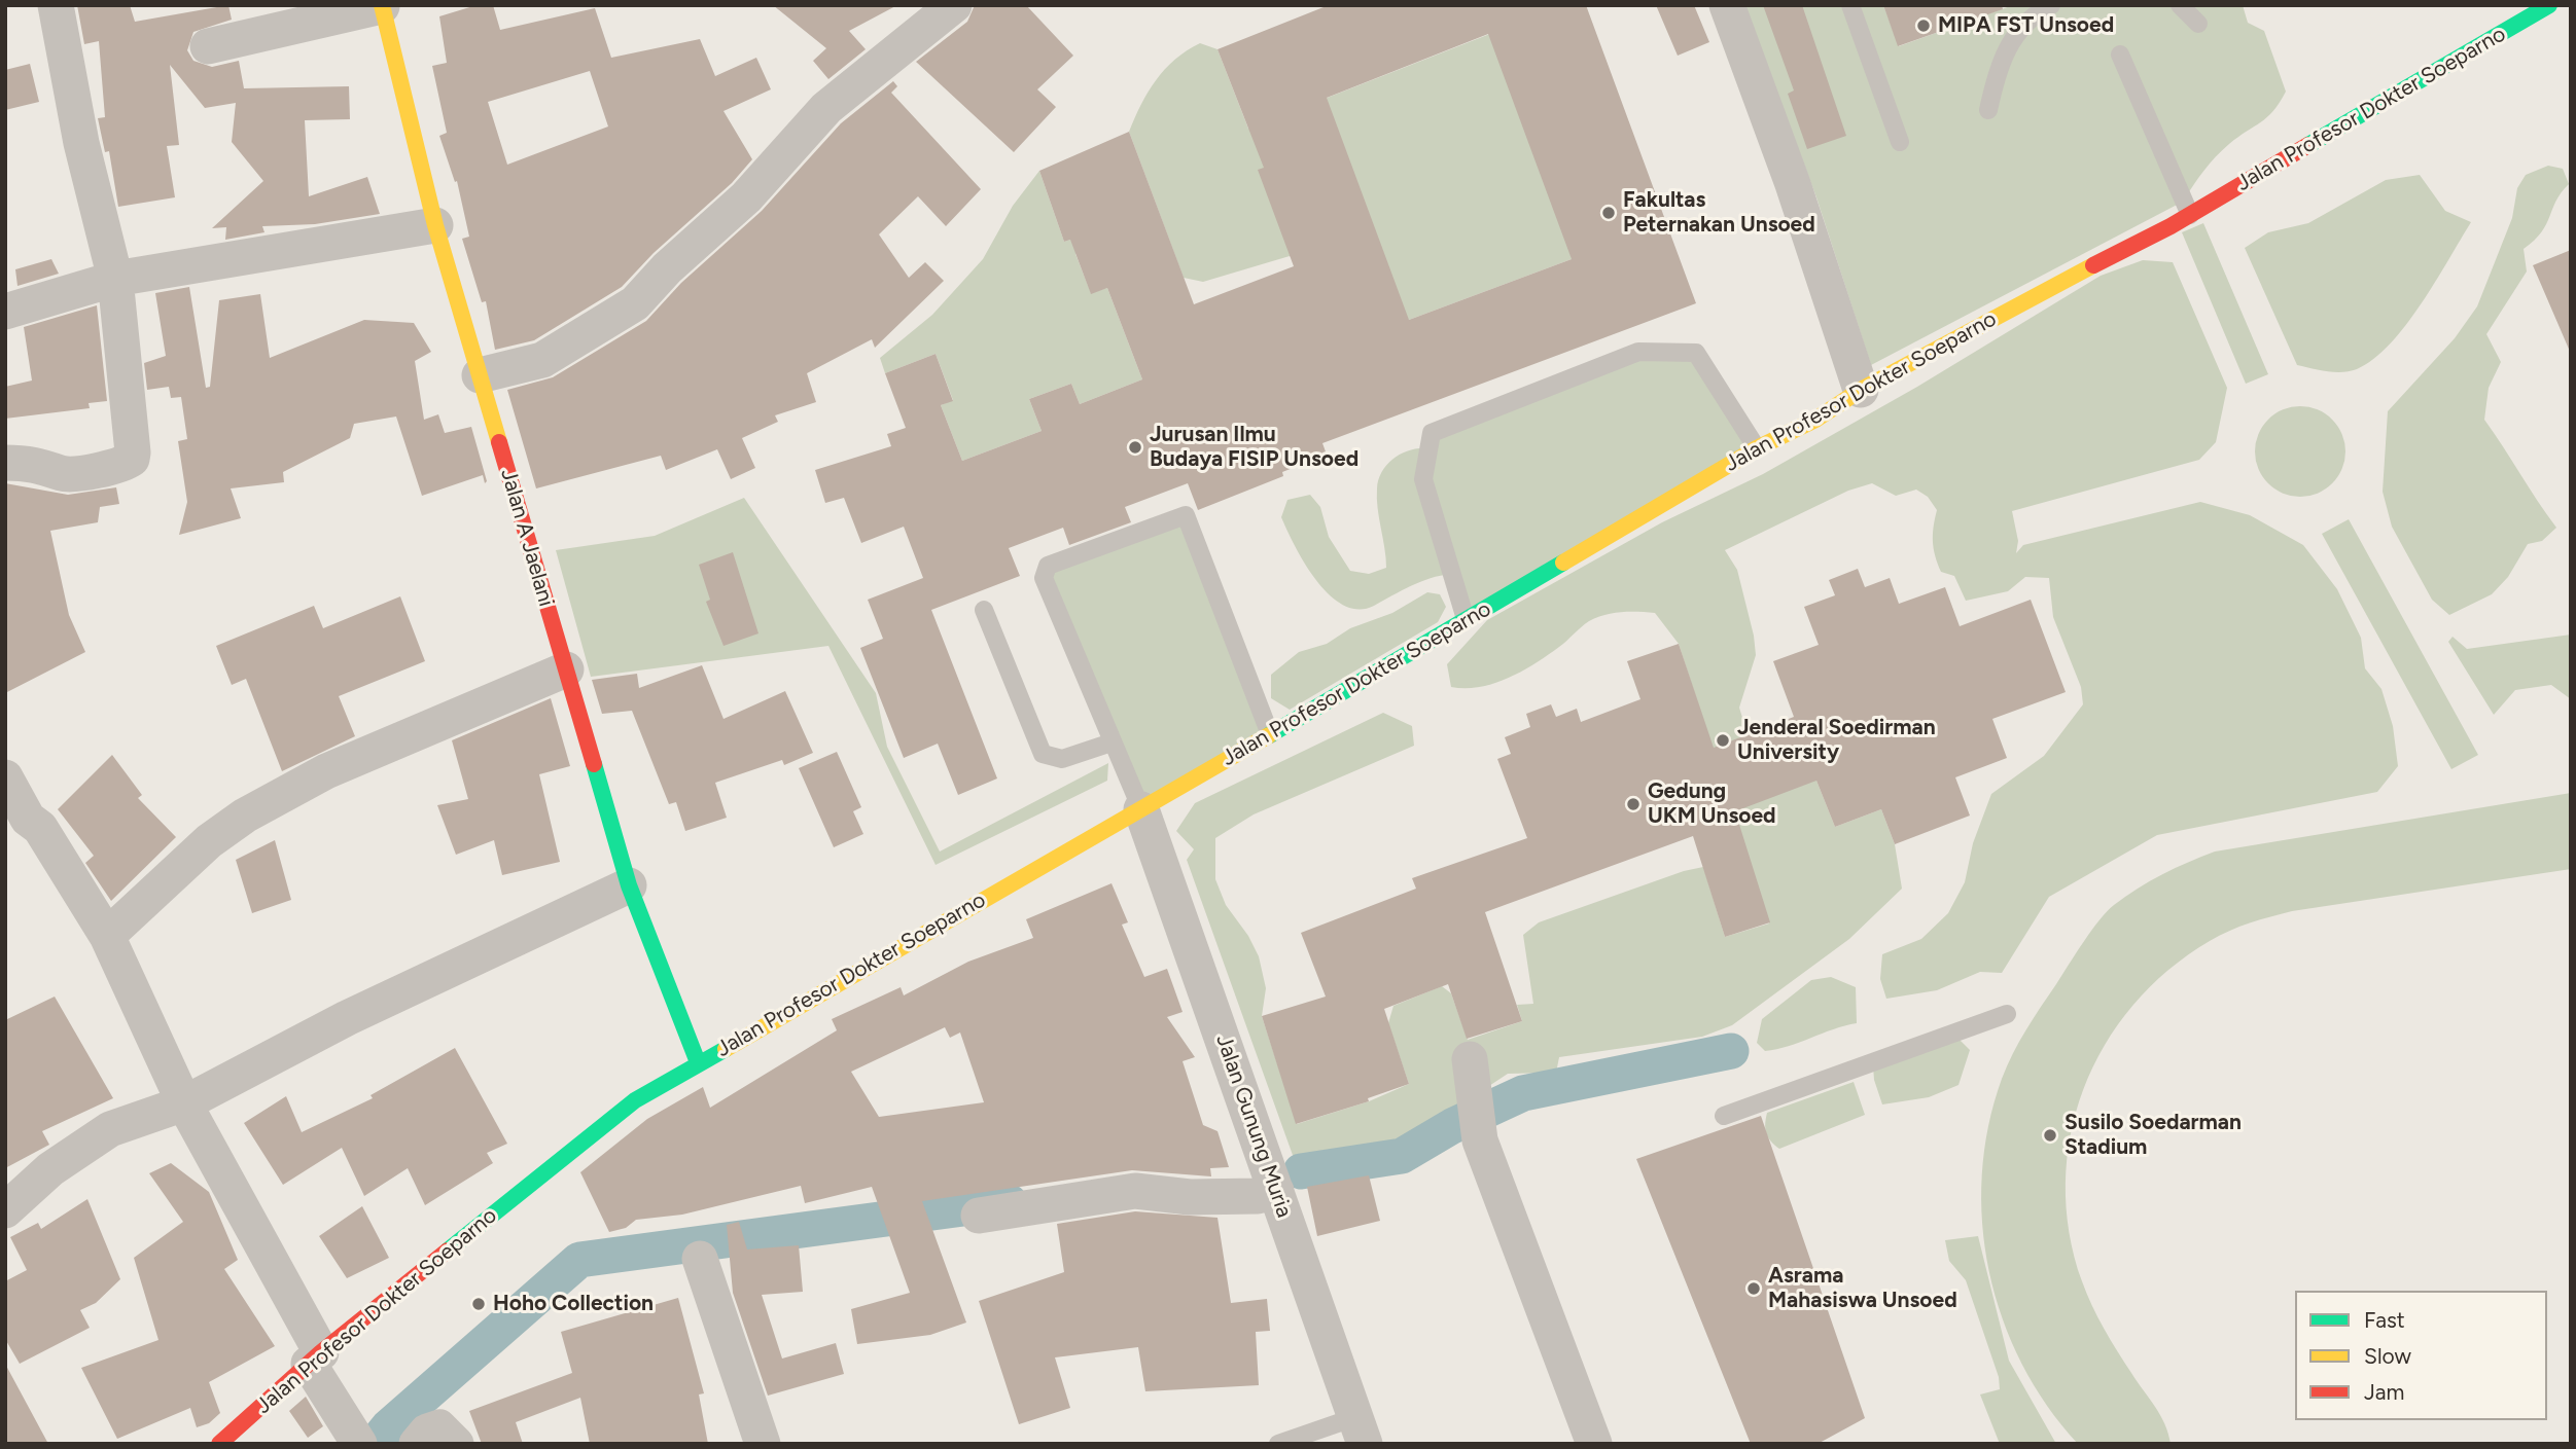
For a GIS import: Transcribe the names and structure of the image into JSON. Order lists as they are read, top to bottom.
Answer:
{
  "streets": {
    "street": ["Jalan Profesor Dokter Soeparno", "Jalan A Jaelani", "Jalan Gunung Muria"]
  },
  "crossings": [
    ["Jalan Profesor Dokter Soeparno", "Jalan A Jaelani"],
    ["Jalan Profesor Dokter Soeparno", "Jalan Gunung Muria"]
  ],
  "places": [
    "MIPA FST Unsoed",
    "Fakultas Peternakan Unsoed",
    "Jurusan Ilmu Budaya FISIP Unsoed",
    "Jenderal Soedirman University",
    "Gedung UKM Unsoed",
    "Susilo Soedarman Stadium",
    "Asrama Mahasiswa Unsoed",
    "Hoho Collection"
  ],
  "legend": ["Fast", "Slow", "Jam"]
}
